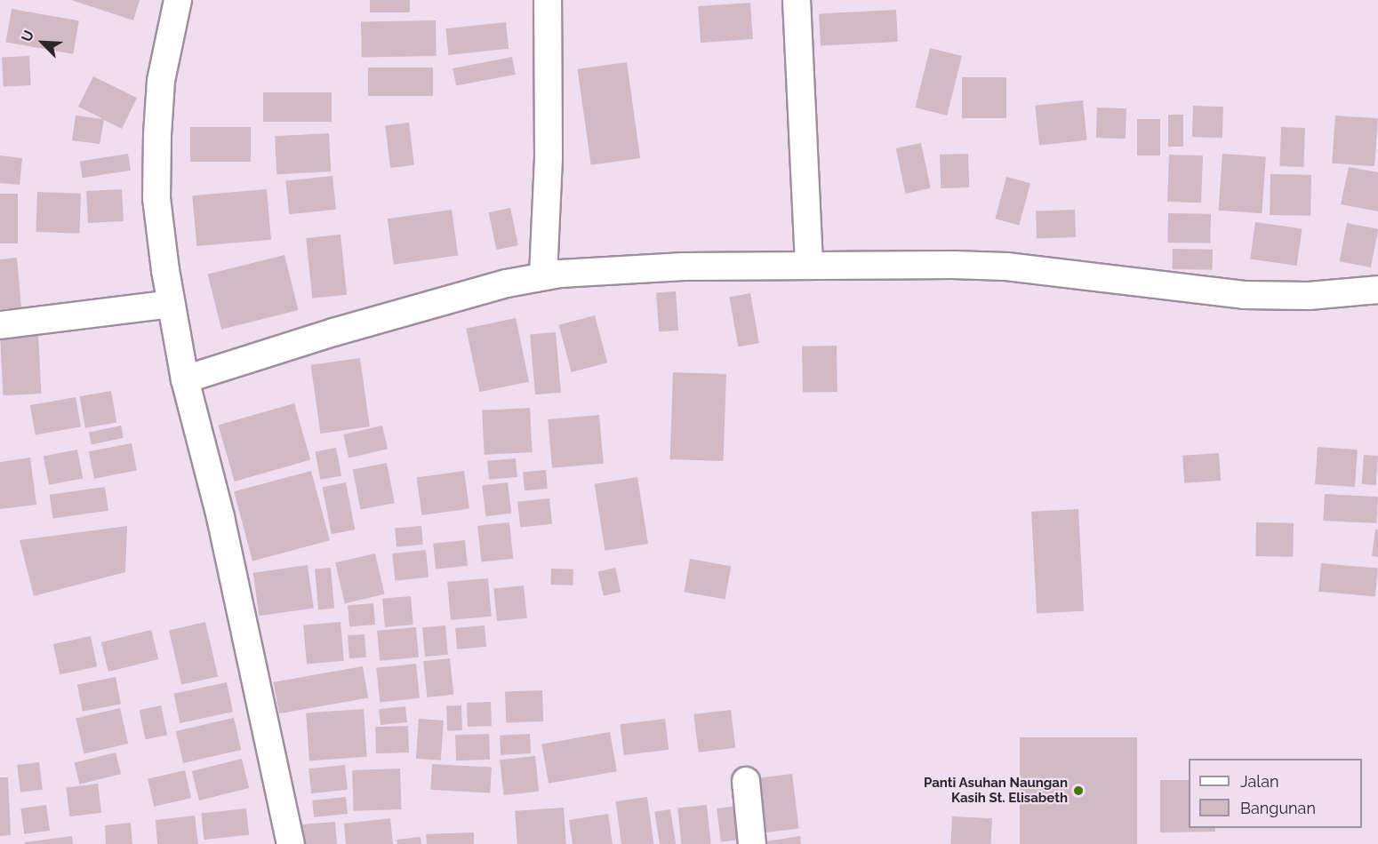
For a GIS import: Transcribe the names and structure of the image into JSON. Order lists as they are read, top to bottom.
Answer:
{
  "places": ["Panti Asuhan Naungan Kasih St. Elisabeth"],
  "legend": ["Jalan", "Bangunan"],
  "north": "top left"
}
